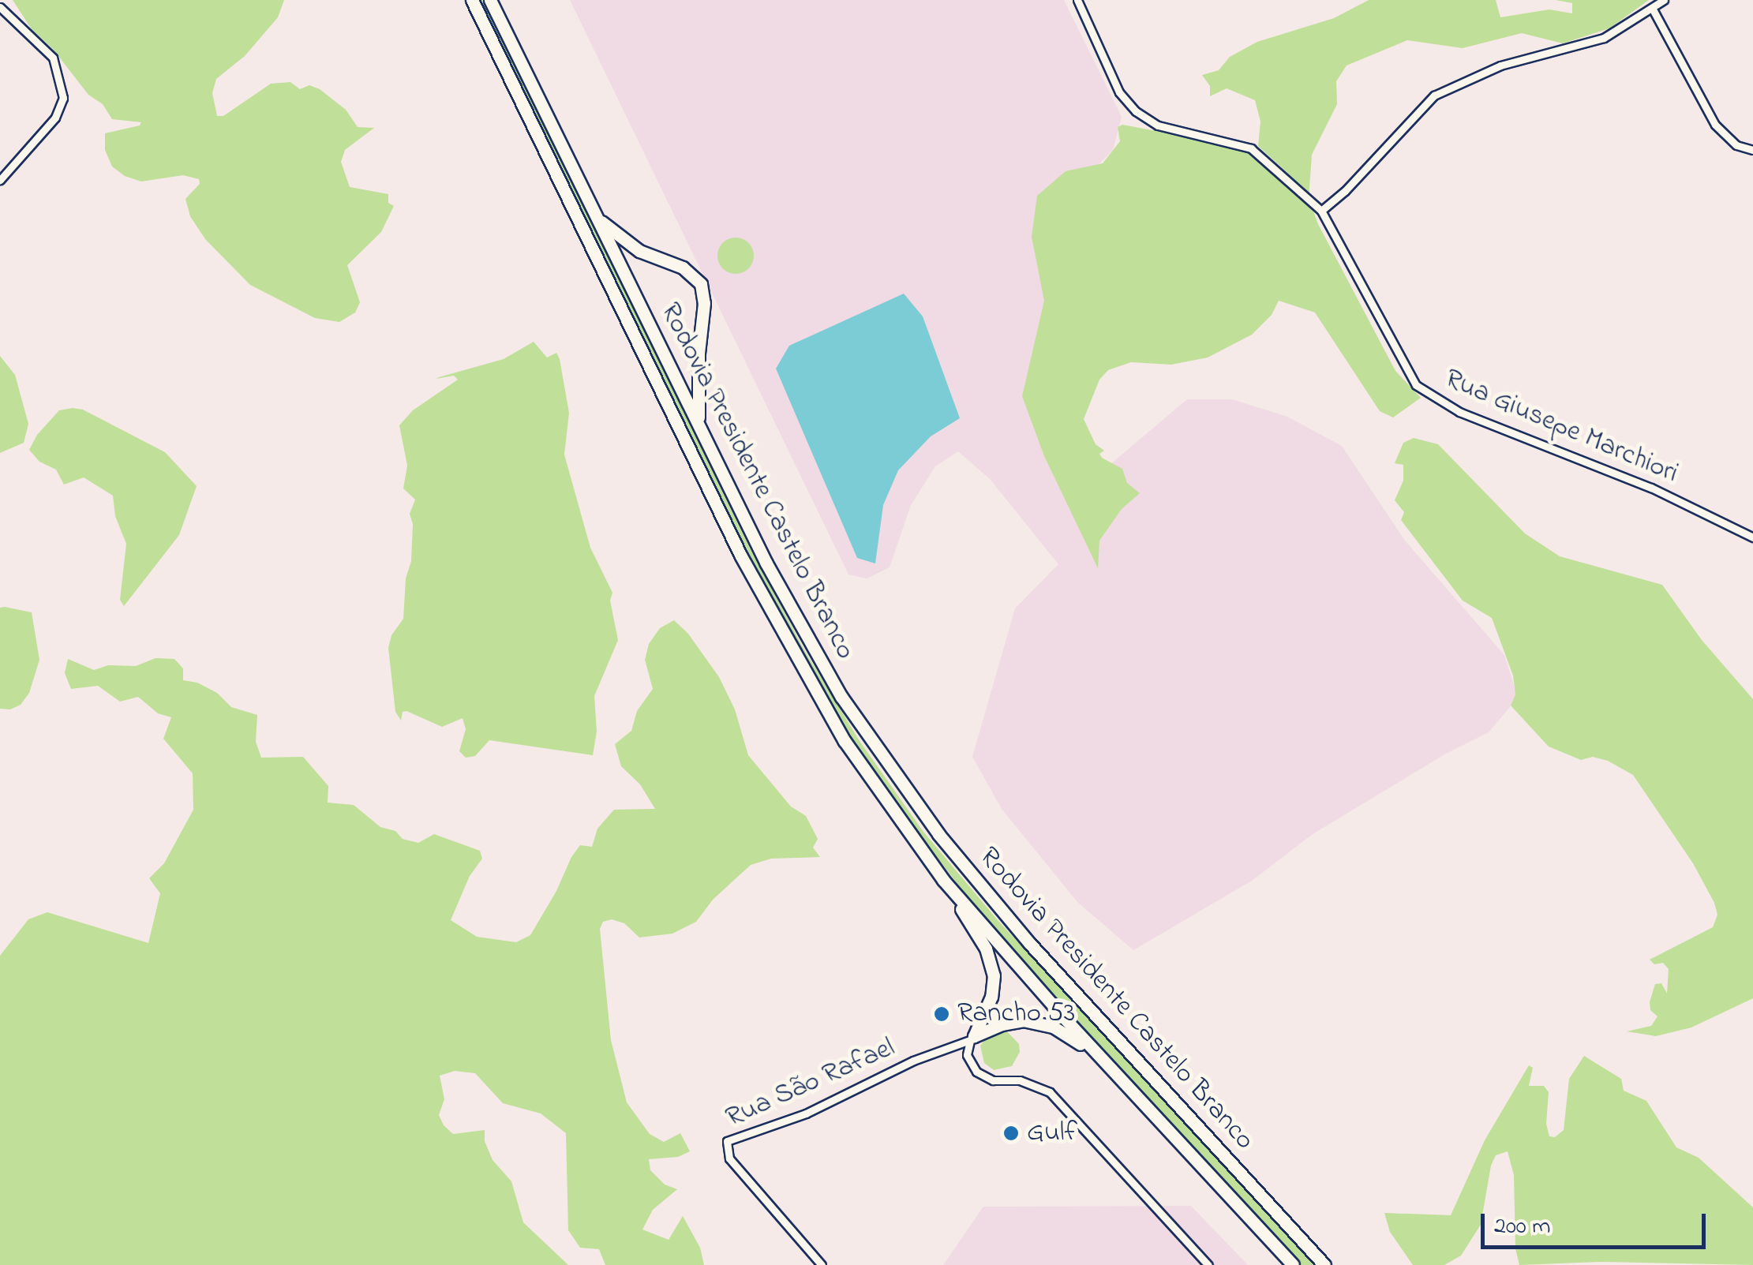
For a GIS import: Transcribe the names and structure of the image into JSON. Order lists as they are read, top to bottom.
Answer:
{
  "streets": {
    "highway": ["Rodovia Presidente Castelo Branco"],
    "street": ["Rua Giusepe Marchiori", "Rua São Rafael"]
  },
  "places": ["Rancho 53", "Gulf"],
  "scale_bar": "200 m"
}
